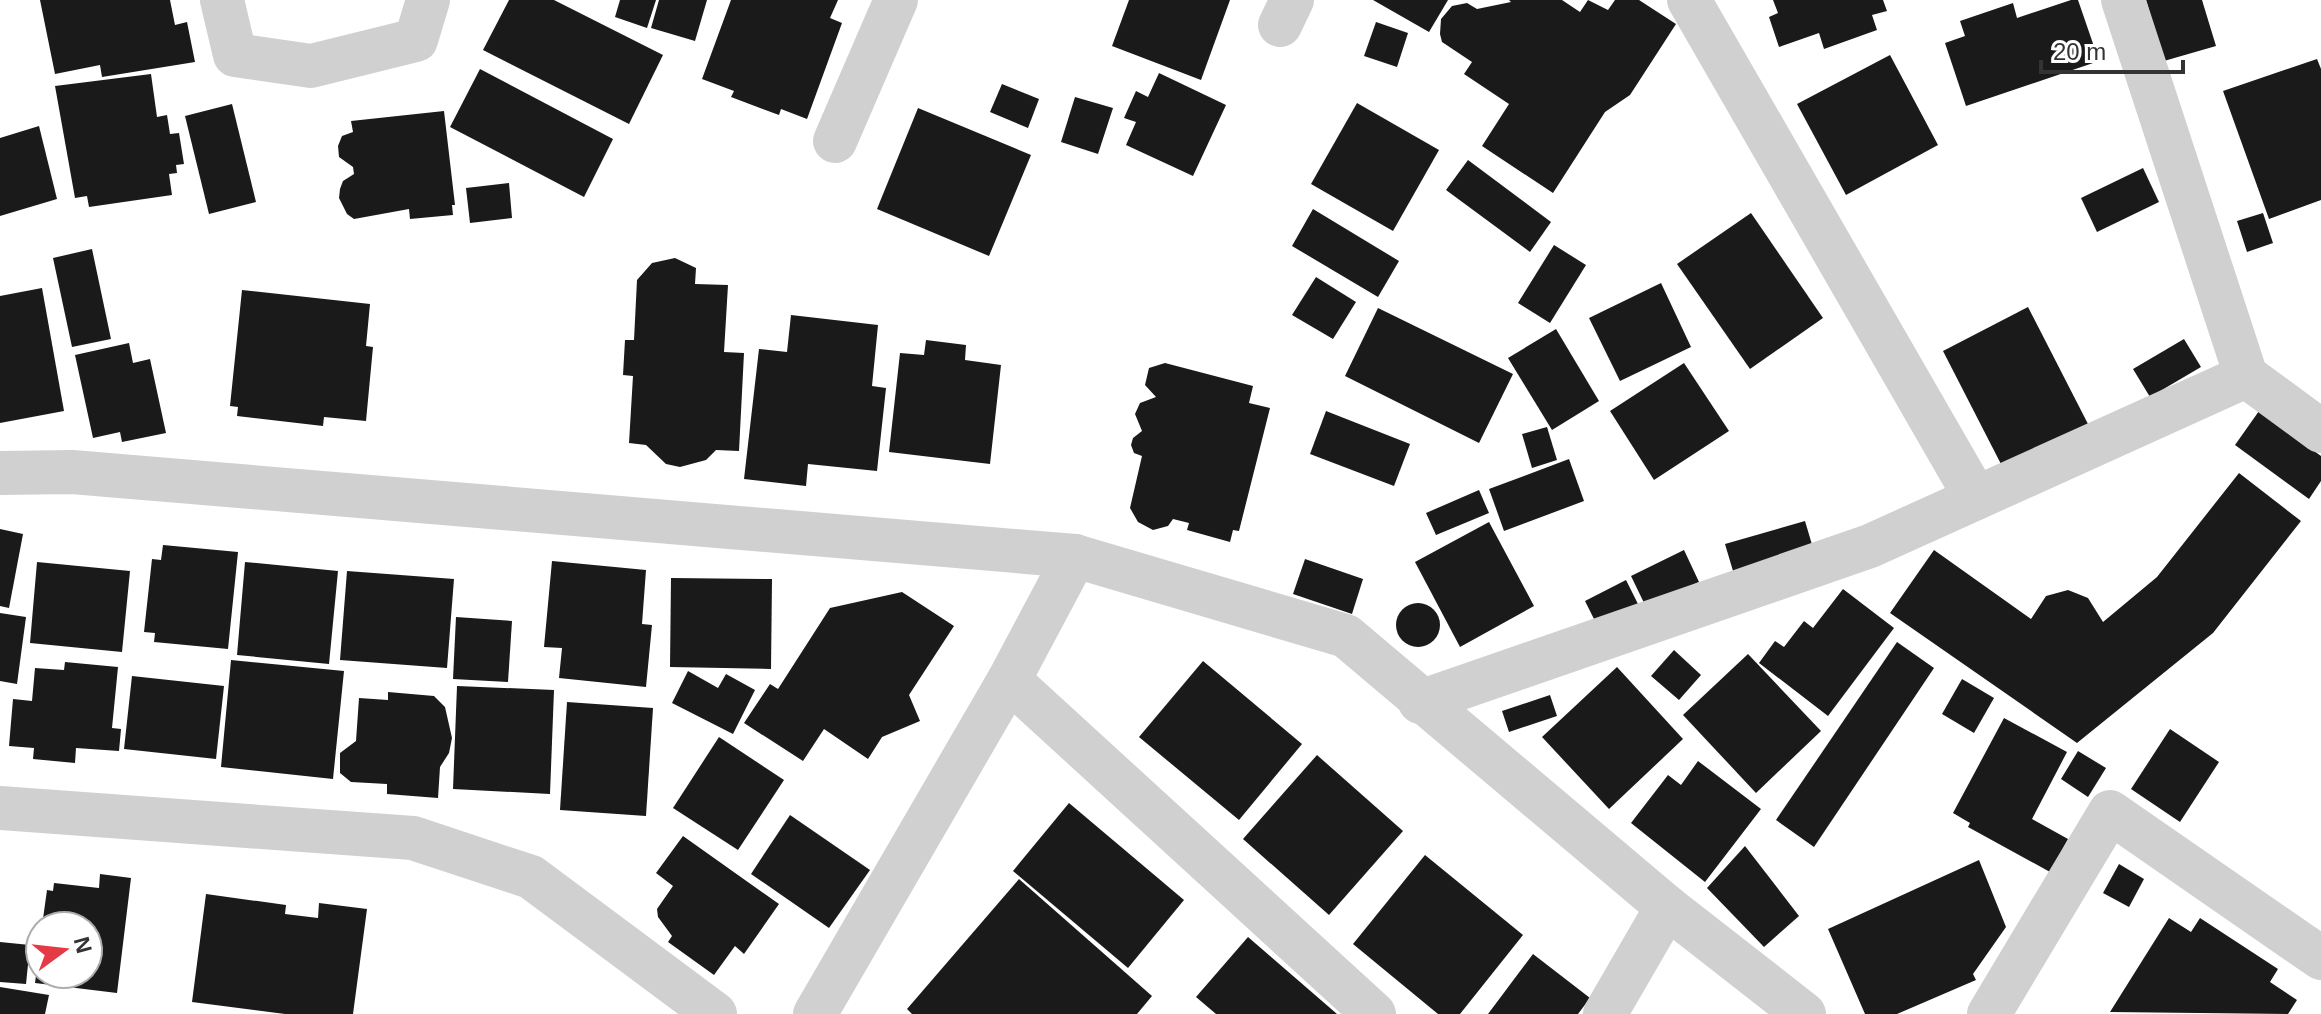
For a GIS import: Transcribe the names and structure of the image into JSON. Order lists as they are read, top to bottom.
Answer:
{
  "scale_bar": "20 m",
  "north": "right"
}
